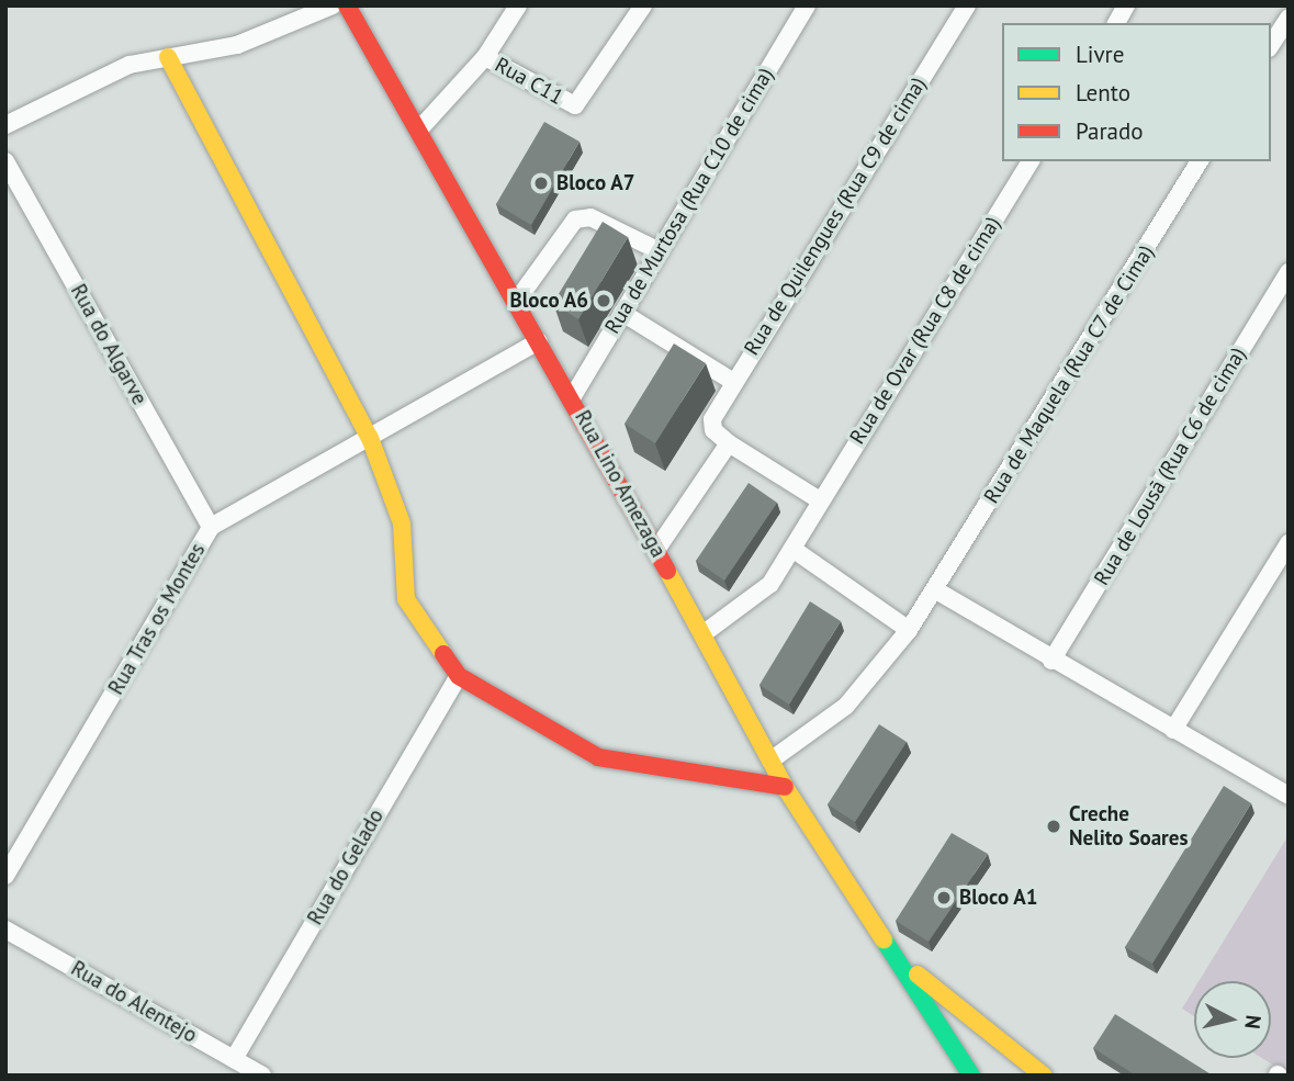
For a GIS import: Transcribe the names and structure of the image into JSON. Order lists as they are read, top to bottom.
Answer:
{
  "streets": {
    "street": [
      "Rua C11",
      "Rua de Murtosa (Rua C10 de cima)",
      "Rua de Quilengues (Rua C9 de cima)",
      "Rua de Ovar (Rua C8 de cima)",
      "Rua do Algarve",
      "Rua de Maquela (Rua C7 de Cima)",
      "Rua de Lousã (Rua C6 de cima)",
      "Rua Lino Amezaga",
      "Rua Tras os Montes",
      "Rua do Gelado",
      "Rua do Alentejo"
    ]
  },
  "crossings": [
    ["Rua de Murtosa (Rua C10 de cima)", "Rua Lino Amezaga"],
    ["Rua de Ovar (Rua C8 de cima)", "Rua Lino Amezaga"],
    ["Rua do Algarve", "Rua Tras os Montes"],
    ["Rua de Maquela (Rua C7 de Cima)", "Rua Lino Amezaga"],
    ["Rua Lino Amezaga", "Rua Tras os Montes"],
    ["Rua do Gelado", "Rua do Alentejo"]
  ],
  "places": [
    "Bloco A7",
    "Bloco A6",
    "Creche Nelito Soares",
    "Bloco A1"
  ],
  "legend": ["Livre", "Lento", "Parado"],
  "north": "right"
}
